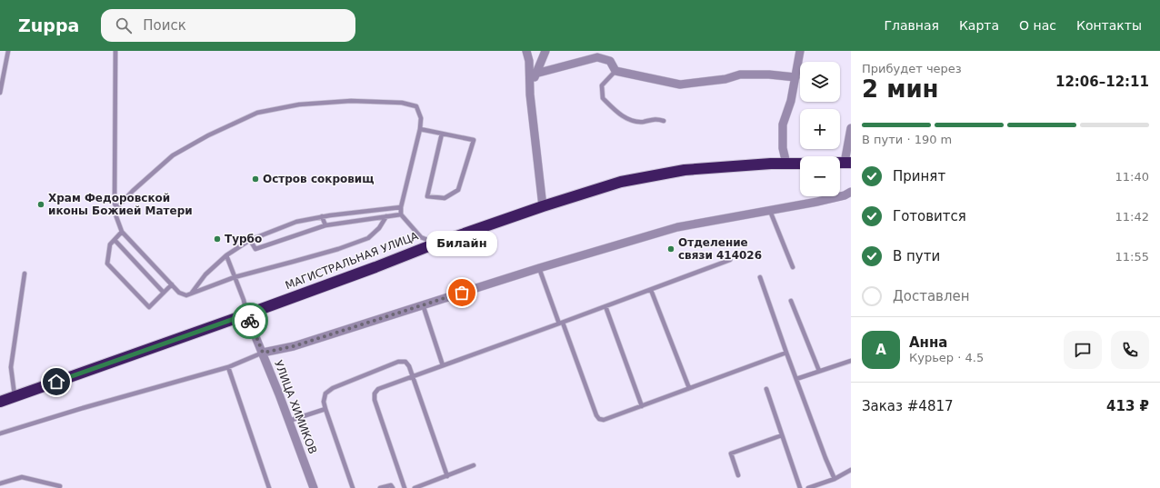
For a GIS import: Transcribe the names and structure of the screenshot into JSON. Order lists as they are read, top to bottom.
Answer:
{
  "streets": {
    "highway": ["МАГИСТРАЛЬНАЯ УЛИЦА"],
    "street": ["УЛИЦА ХИМИКОВ"]
  },
  "crossings": [
    ["МАГИСТРАЛЬНАЯ УЛИЦА", "УЛИЦА ХИМИКОВ"]
  ],
  "places": [
    "Остров сокровищ",
    "Храм Федоровской иконы Божией Матери",
    "Турбо",
    "Отделение связи 414026",
    "Билайн"
  ],
  "page": {
    "header": "Zuppa",
    "search": "Поиск",
    "nav": [
      "Главная",
      "Карта",
      "О нас",
      "Контакты"
    ],
    "heading": ["2 мин", "Прибудет через", "12:06–12:11"],
    "panel": [
      "Анна",
      "Курьер · 4.5",
      "Заказ #4817",
      "413 ₽"
    ],
    "map_buttons": ["+", "−"],
    "bar": "В пути · 190 m",
    "list": [
      ["Принят", "11:40"],
      ["Готовится", "11:42"],
      ["В пути", "11:55"],
      "Доставлен"
    ],
    "bubble": "Билайн",
    "round": "А"
  }
}
